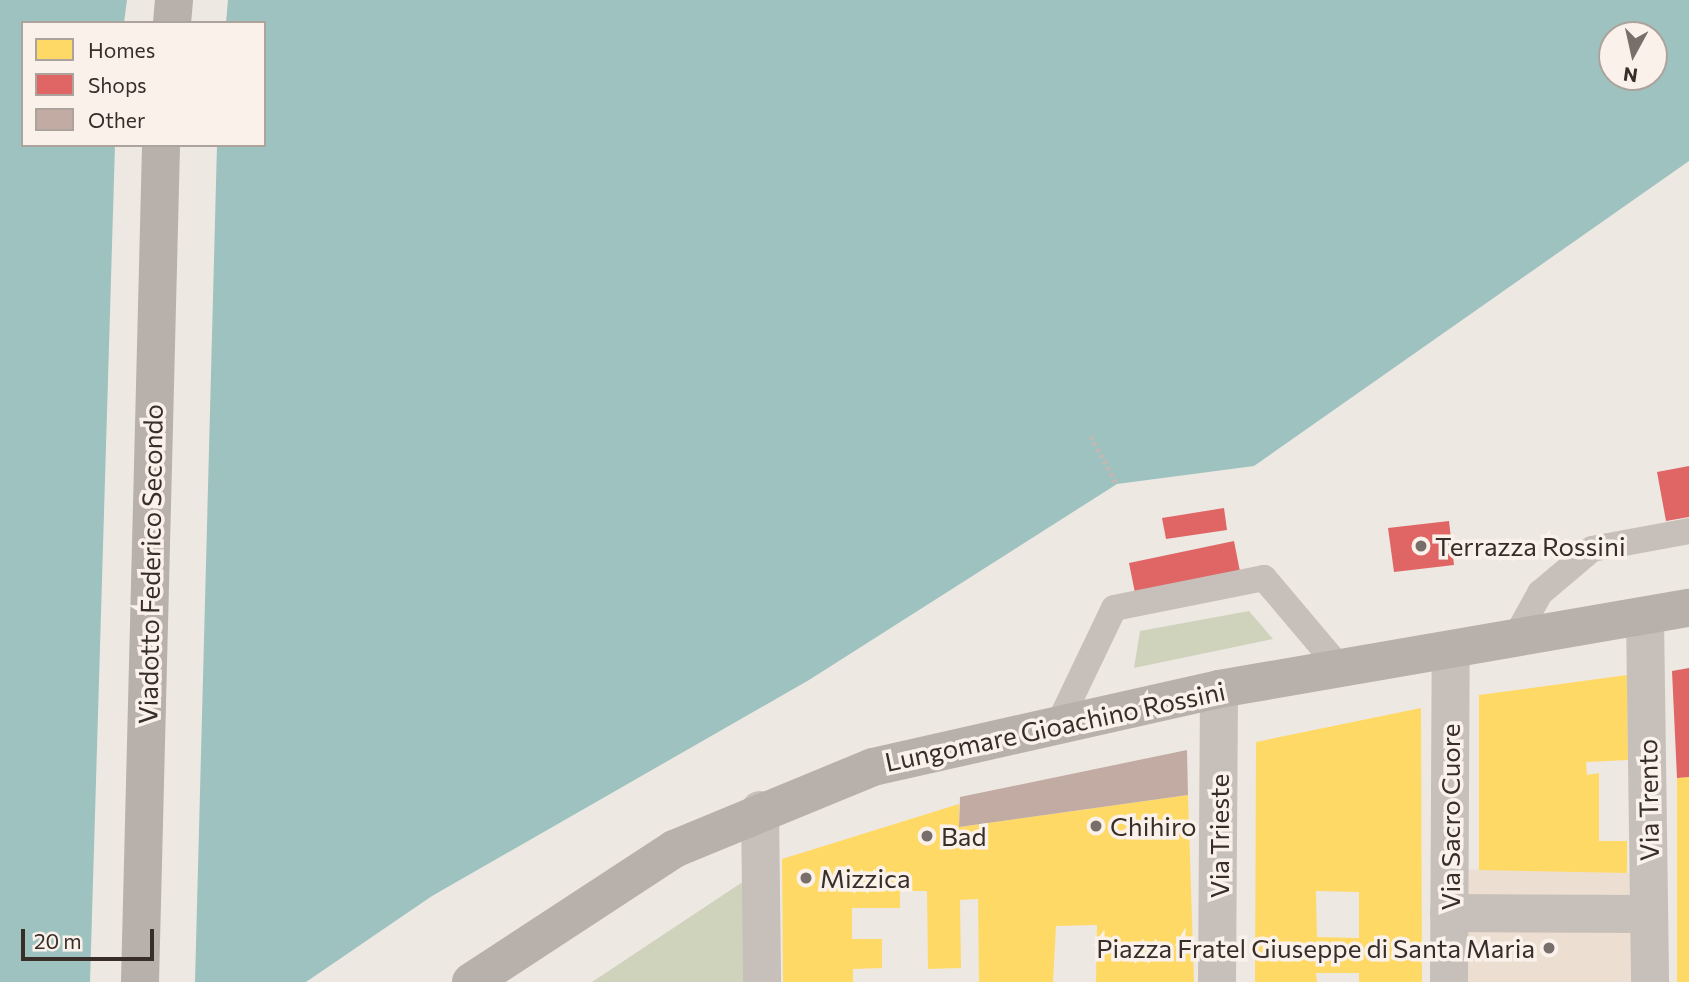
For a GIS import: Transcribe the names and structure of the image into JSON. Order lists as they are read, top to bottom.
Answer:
{
  "streets": {
    "street": [
      "Viadotto Federico Secondo",
      "Lungomare Gioachino Rossini",
      "Via Trento",
      "Via Sacro Cuore",
      "Via Trieste"
    ]
  },
  "crossings": [
    ["Lungomare Gioachino Rossini", "Via Trento"],
    ["Lungomare Gioachino Rossini", "Via Sacro Cuore"],
    ["Lungomare Gioachino Rossini", "Via Trieste"]
  ],
  "places": [
    "Terrazza Rossini",
    "Chihiro",
    "Bad",
    "Mizzica",
    "Piazza Fratel Giuseppe di Santa Maria"
  ],
  "legend": ["Homes", "Shops", "Other"],
  "scale_bar": "20 m",
  "north": "bottom"
}
